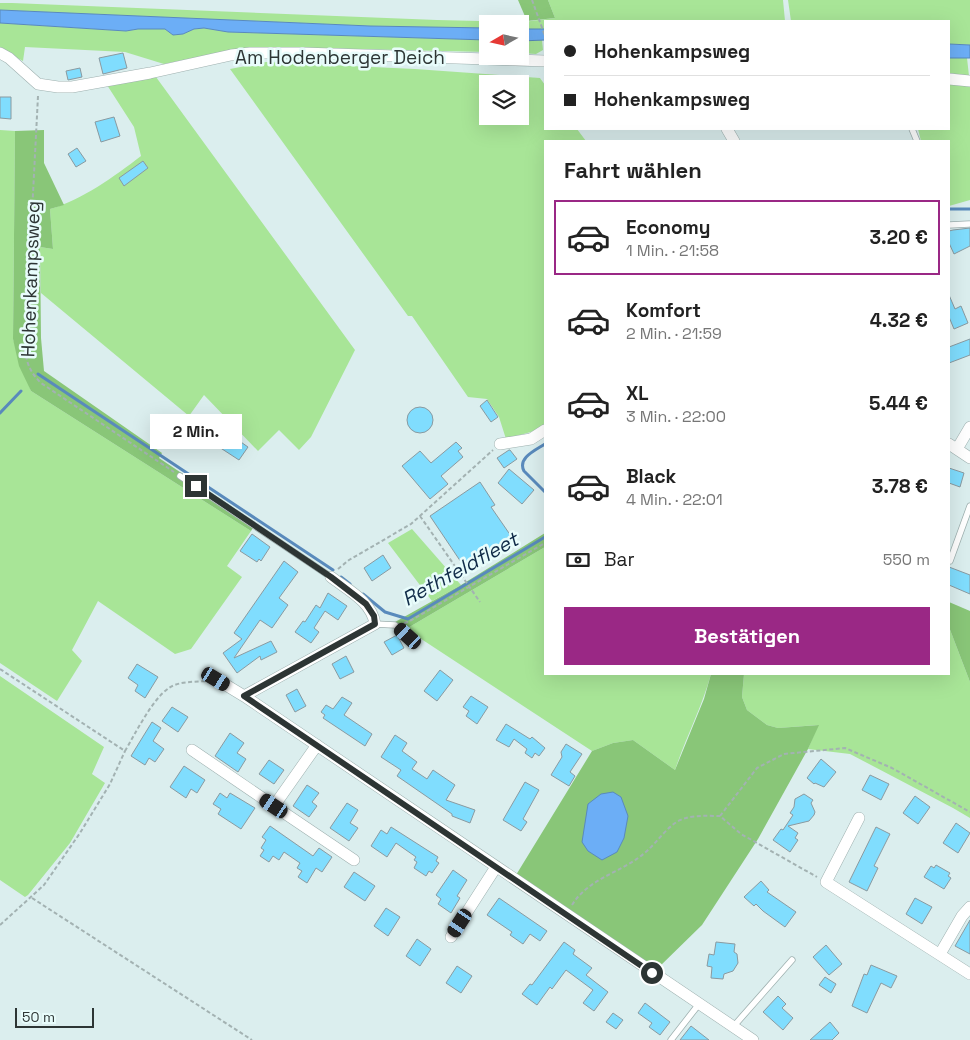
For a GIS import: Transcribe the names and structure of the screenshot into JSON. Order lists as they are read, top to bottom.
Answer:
{
  "streets": {
    "street": ["Am Hodenberger Deich"],
    "path": ["Hohenkampsweg"]
  },
  "crossings": [
    ["Am Hodenberger Deich", "Hohenkampsweg"]
  ],
  "water": ["Rethfeldfleet"],
  "scale_bar": "50 m",
  "north": "left",
  "page": {
    "banner": ["Hohenkampsweg", "Hohenkampsweg"],
    "heading": "Fahrt wählen",
    "list": [
      {
        "name": "Economy",
        "note": "1 Min. · 21:58",
        "value": "3.20 €"
      },
      {
        "name": "Komfort",
        "note": "2 Min. · 21:59",
        "value": "4.32 €"
      },
      {
        "name": "XL",
        "note": "3 Min. · 22:00",
        "value": "5.44 €"
      },
      {
        "name": "Black",
        "note": "4 Min. · 22:01",
        "value": "3.78 €"
      }
    ],
    "bubble": "2 Min.",
    "pay": ["Bar", "550 m"],
    "buttons": "Bestätigen",
    "scale": "50 m"
  }
}
